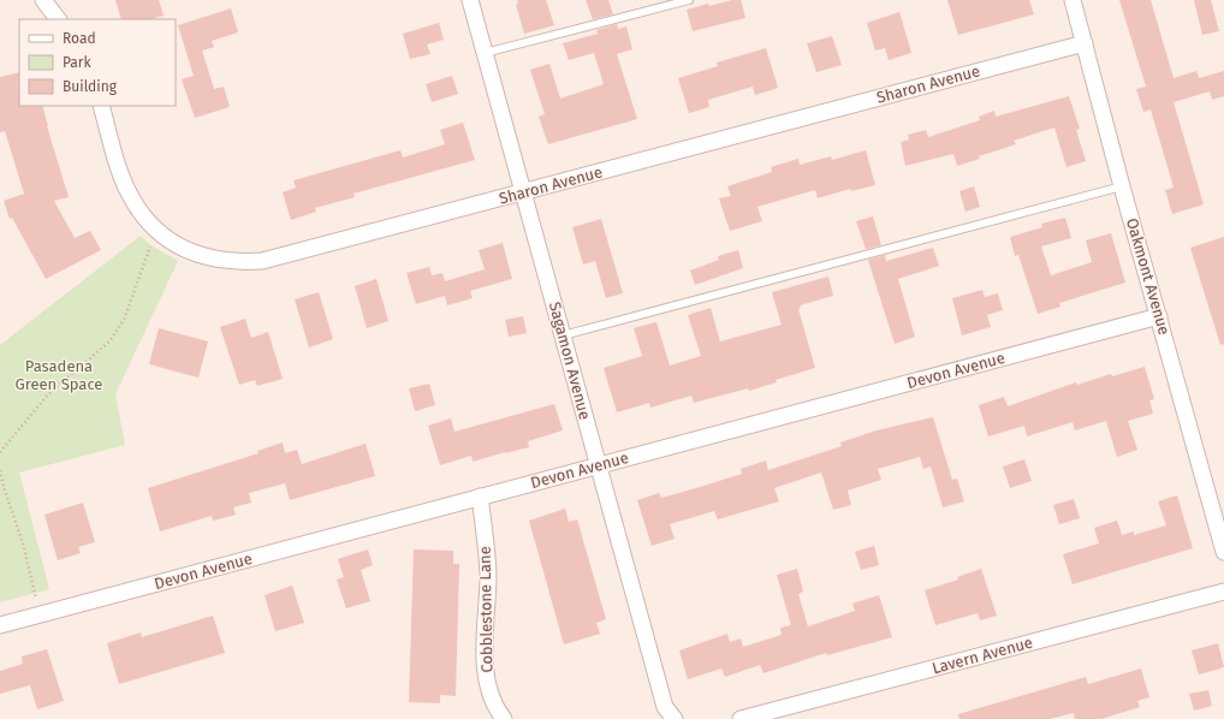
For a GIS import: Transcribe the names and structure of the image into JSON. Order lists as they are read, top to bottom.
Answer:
{
  "streets": {
    "street": [
      "Sharon Avenue",
      "Oakmont Avenue",
      "Sagamon Avenue",
      "Devon Avenue",
      "Cobblestone Lane",
      "Lavern Avenue"
    ]
  },
  "crossings": [
    ["Sharon Avenue", "Oakmont Avenue"],
    ["Sharon Avenue", "Sagamon Avenue"],
    ["Oakmont Avenue", "Devon Avenue"],
    ["Sagamon Avenue", "Devon Avenue"],
    ["Devon Avenue", "Cobblestone Lane"]
  ],
  "parks": ["Pasadena Green Space"],
  "legend": ["Road", "Park", "Building"]
}
